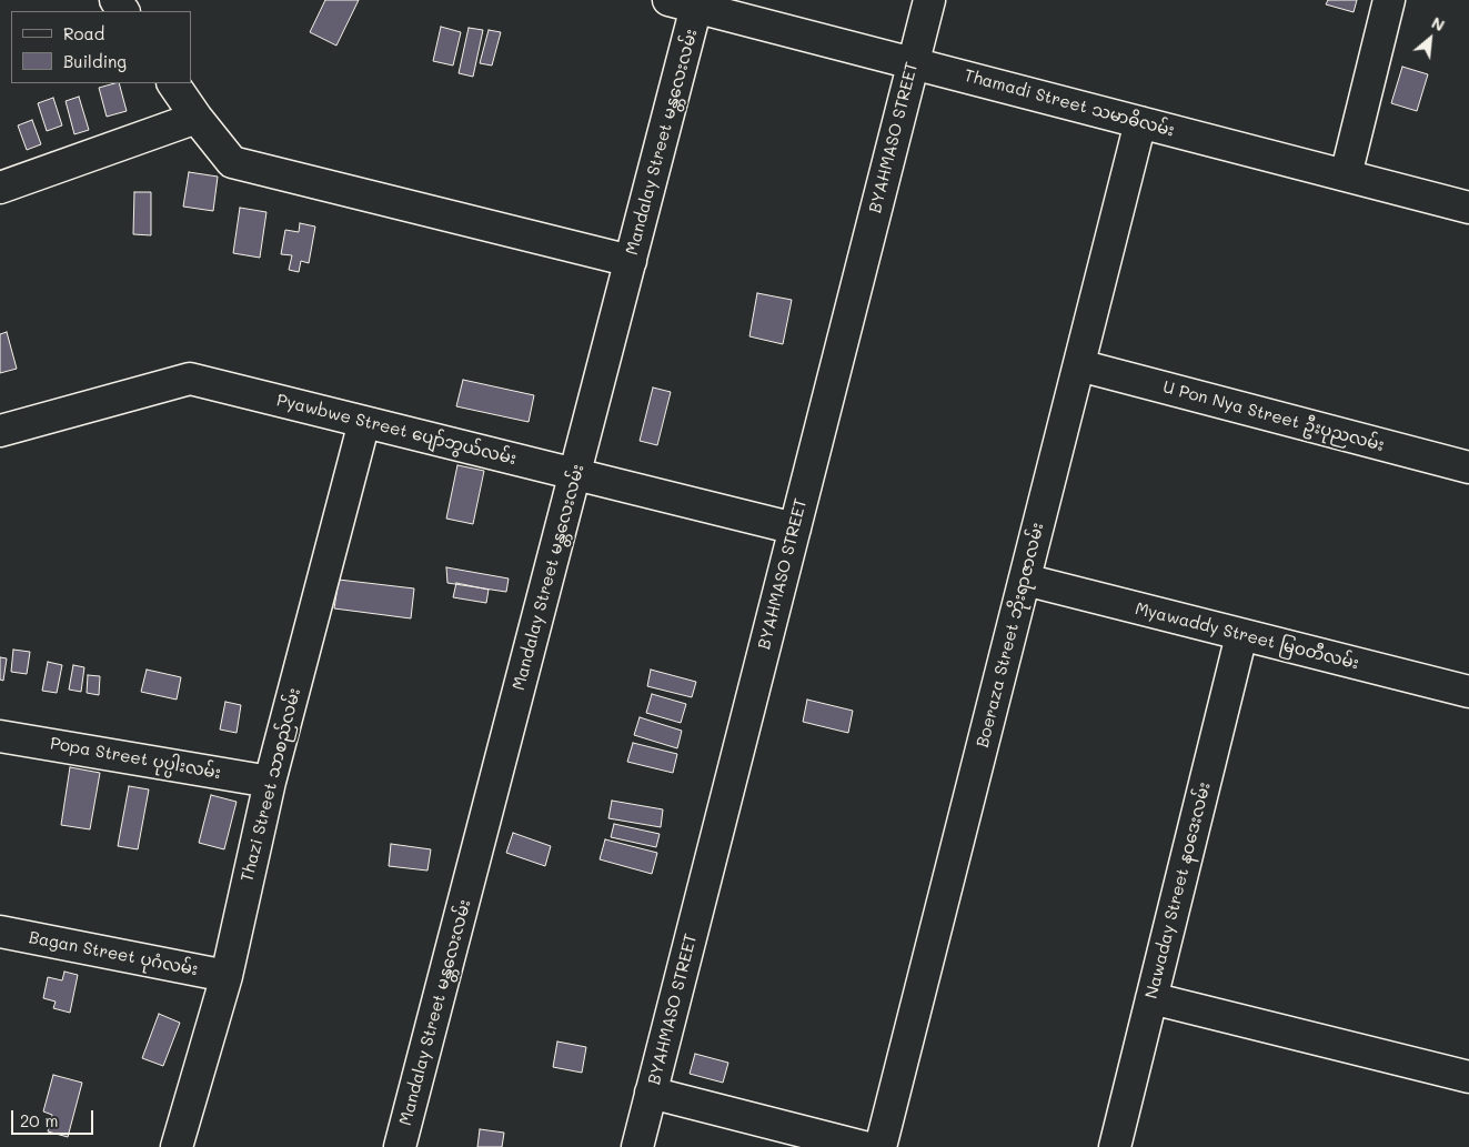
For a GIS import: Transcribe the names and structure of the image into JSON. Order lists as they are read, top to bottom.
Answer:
{
  "streets": {
    "street": [
      "Thamadi Street သမာဓိလမ်း",
      "BYAHMASO STREET",
      "Mandalay Street မန္တလေးလမ်း",
      "U Pon Nya Street ဦးပုညလမ်း",
      "Pyawbwe Street ပျော်ဘွယ်လမ်း",
      "Boeraza Street ဘိုးရာဇာလမ်း",
      "Myawaddy Street မြဝတီလမ်း",
      "Popa Street ပုပ္ပါးလမ်း",
      "Thazi Street သာစည်လမ်း",
      "Nawaday Street နဝဒေးလမ်း",
      "Bagan Street ပုဂံလမ်း"
    ]
  },
  "crossings": [
    ["Thamadi Street သမာဓိလမ်း", "BYAHMASO STREET"],
    ["Thamadi Street သမာဓိလမ်း", "Mandalay Street မန္တလေးလမ်း"],
    ["Thamadi Street သမာဓိလမ်း", "Boeraza Street ဘိုးရာဇာလမ်း"],
    ["BYAHMASO STREET", "Pyawbwe Street ပျော်ဘွယ်လမ်း"],
    ["Mandalay Street မန္တလေးလမ်း", "Pyawbwe Street ပျော်ဘွယ်လမ်း"],
    ["U Pon Nya Street ဦးပုညလမ်း", "Boeraza Street ဘိုးရာဇာလမ်း"],
    ["Pyawbwe Street ပျော်ဘွယ်လမ်း", "Thazi Street သာစည်လမ်း"],
    ["Boeraza Street ဘိုးရာဇာလမ်း", "Myawaddy Street မြဝတီလမ်း"],
    ["Myawaddy Street မြဝတီလမ်း", "Nawaday Street နဝဒေးလမ်း"],
    ["Popa Street ပုပ္ပါးလမ်း", "Thazi Street သာစည်လမ်း"],
    ["Thazi Street သာစည်လမ်း", "Bagan Street ပုဂံလမ်း"]
  ],
  "legend": ["Road", "Building"],
  "scale_bar": "20 m",
  "north": "top right"
}
